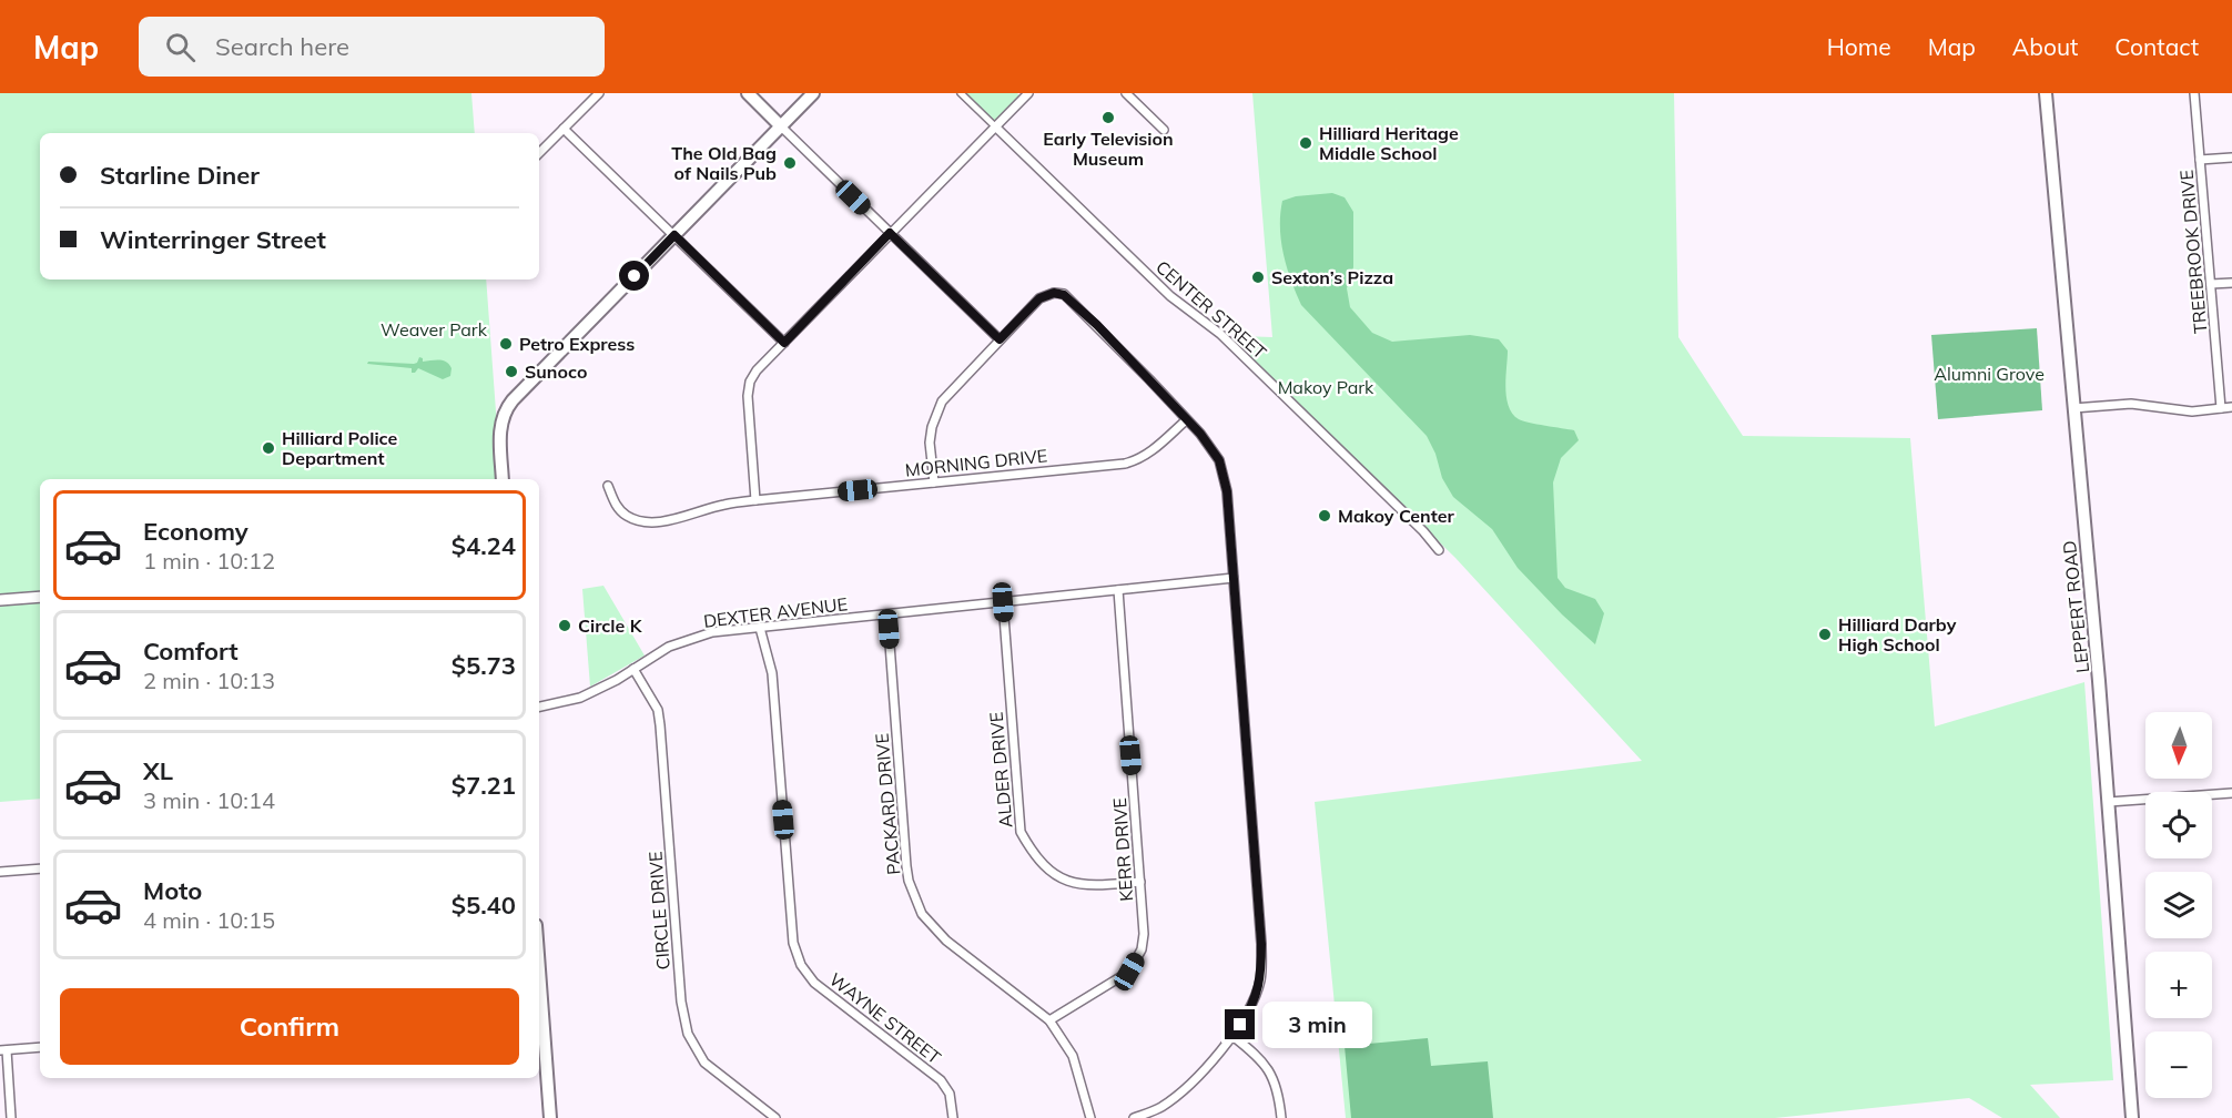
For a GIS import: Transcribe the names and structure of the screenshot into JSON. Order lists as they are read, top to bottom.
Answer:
{
  "streets": {
    "main road": ["LEPPERT ROAD"],
    "street": [
      "TREEBROOK DRIVE",
      "CENTER STREET",
      "MORNING DRIVE",
      "DEXTER AVENUE",
      "ALDER DRIVE",
      "PACKARD DRIVE",
      "KERR DRIVE",
      "CIRCLE DRIVE",
      "WAYNE STREET"
    ]
  },
  "crossings": [
    ["DEXTER AVENUE", "ALDER DRIVE"],
    ["DEXTER AVENUE", "PACKARD DRIVE"],
    ["DEXTER AVENUE", "KERR DRIVE"],
    ["DEXTER AVENUE", "CIRCLE DRIVE"],
    ["DEXTER AVENUE", "WAYNE STREET"],
    ["ALDER DRIVE", "KERR DRIVE"],
    ["PACKARD DRIVE", "KERR DRIVE"]
  ],
  "parks": ["Weaver Park", "Alumni Grove", "Makoy Park"],
  "places": [
    "Early Television Museum",
    "Hilliard Heritage Middle School",
    "The Old Bag of Nails Pub",
    "Sexton’s Pizza",
    "Petro Express",
    "Sunoco",
    "Hilliard Police Department",
    "Makoy Center",
    "Circle K",
    "Hilliard Darby High School"
  ],
  "north": "bottom",
  "page": {
    "header": "Map",
    "search": "Search here",
    "nav": [
      "Home",
      "Map",
      "About",
      "Contact"
    ],
    "banner": ["Starline Diner", "Winterringer Street"],
    "list": [
      {
        "name": "Economy",
        "note": "1 min · 10:12",
        "value": "$4.24"
      },
      {
        "name": "Comfort",
        "note": "2 min · 10:13",
        "value": "$5.73"
      },
      {
        "name": "XL",
        "note": "3 min · 10:14",
        "value": "$7.21"
      },
      {
        "name": "Moto",
        "note": "4 min · 10:15",
        "value": "$5.40"
      }
    ],
    "map_buttons": ["+", "−"],
    "buttons": "Confirm",
    "bubble": "3 min"
  }
}
